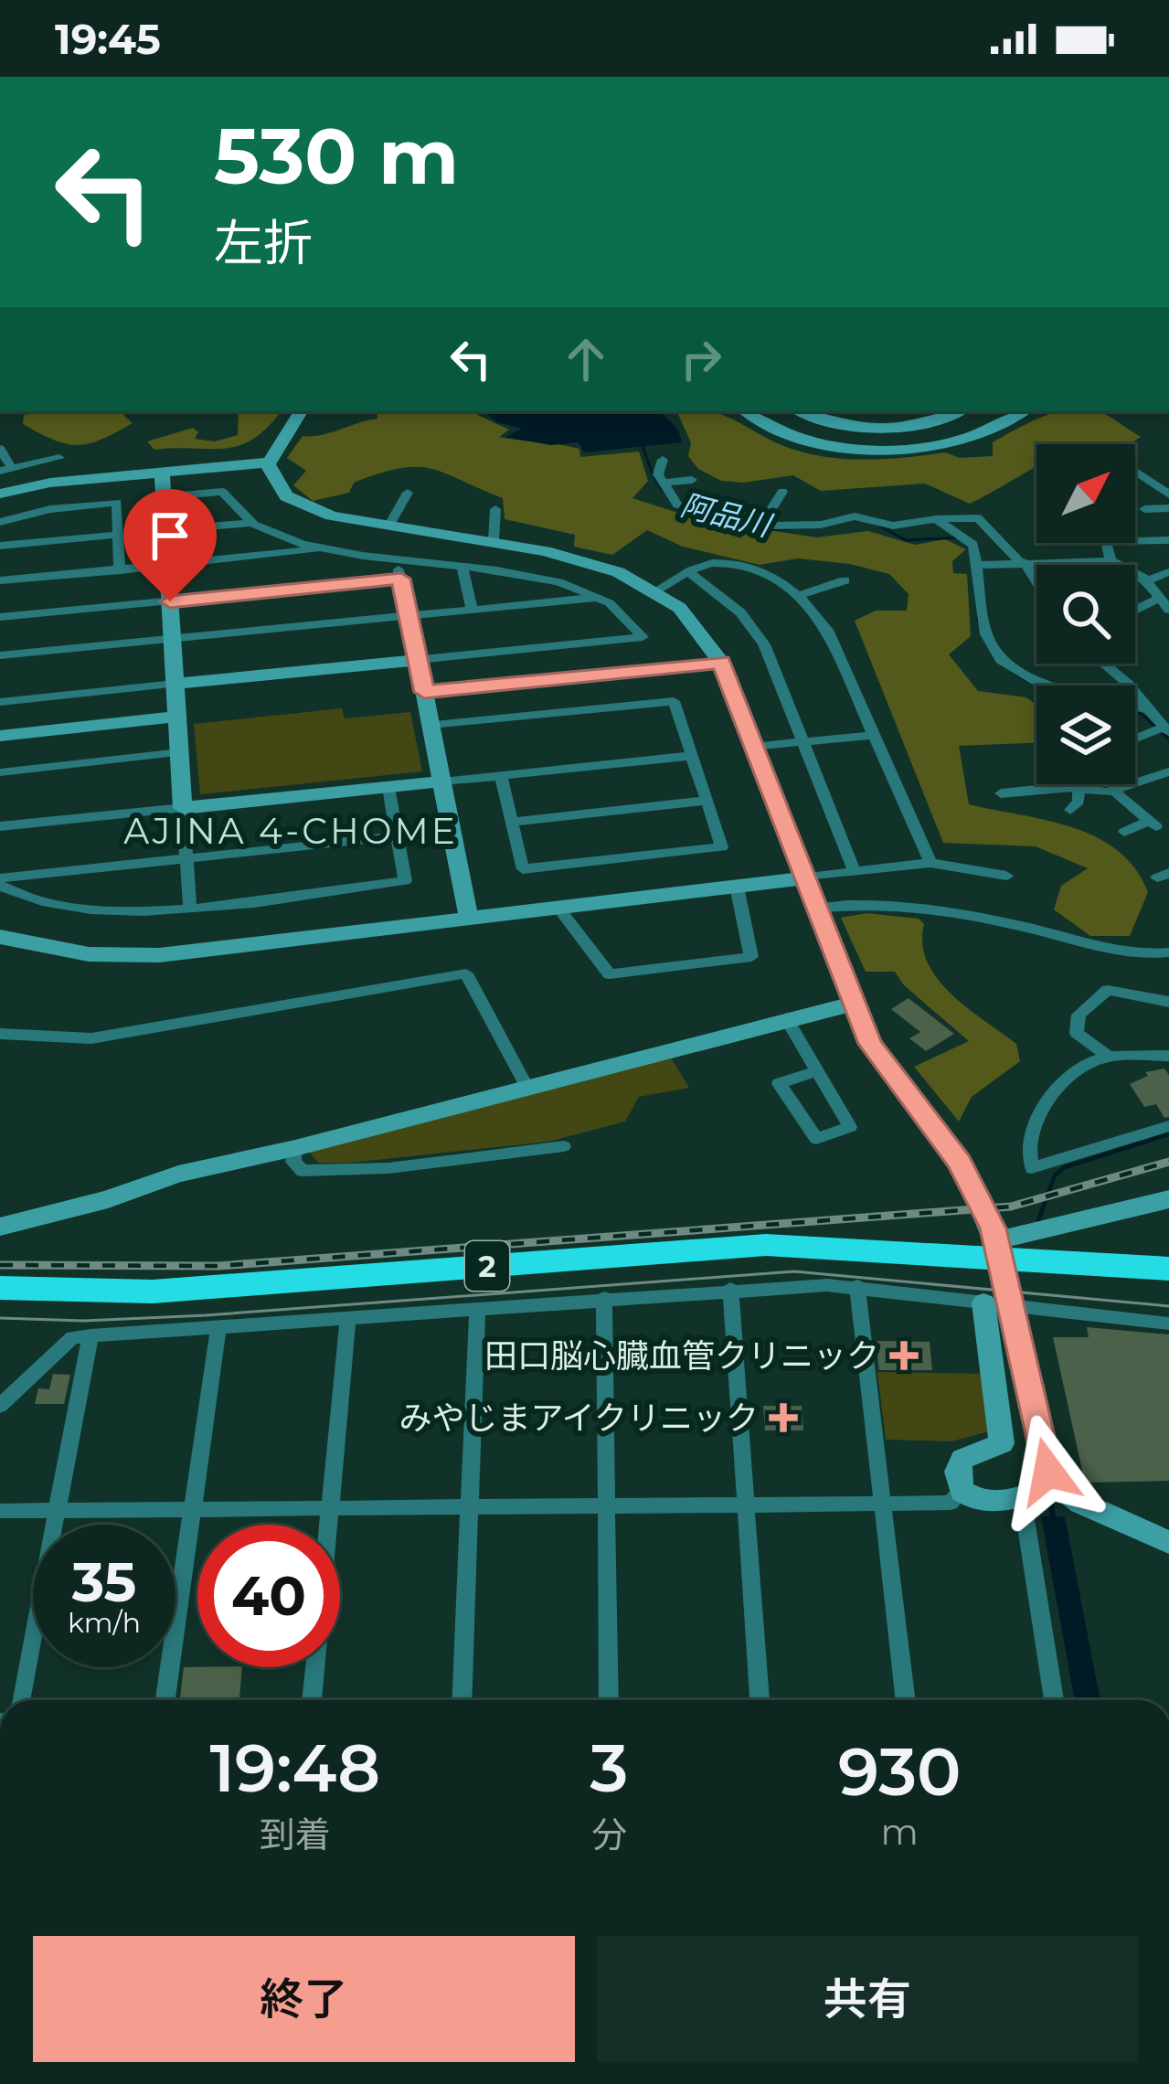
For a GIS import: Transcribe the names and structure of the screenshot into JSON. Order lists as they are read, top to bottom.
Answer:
{
  "streets": {
    "highway": ["2"]
  },
  "districts": ["AJINA 4-CHOME"],
  "water": ["阿品川"],
  "places": {
    "health": ["田口脳心臓血管クリニック", "みやじまアイクリニック"]
  },
  "north": "top right",
  "page": {
    "status": "19:45",
    "turn": ["530 m", "左折"],
    "speed": "35 km/h",
    "limit": "40",
    "eta": [
      "19:48",
      "到着",
      "3",
      "分",
      "930",
      "m"
    ],
    "buttons": ["終了", "共有"]
  }
}
